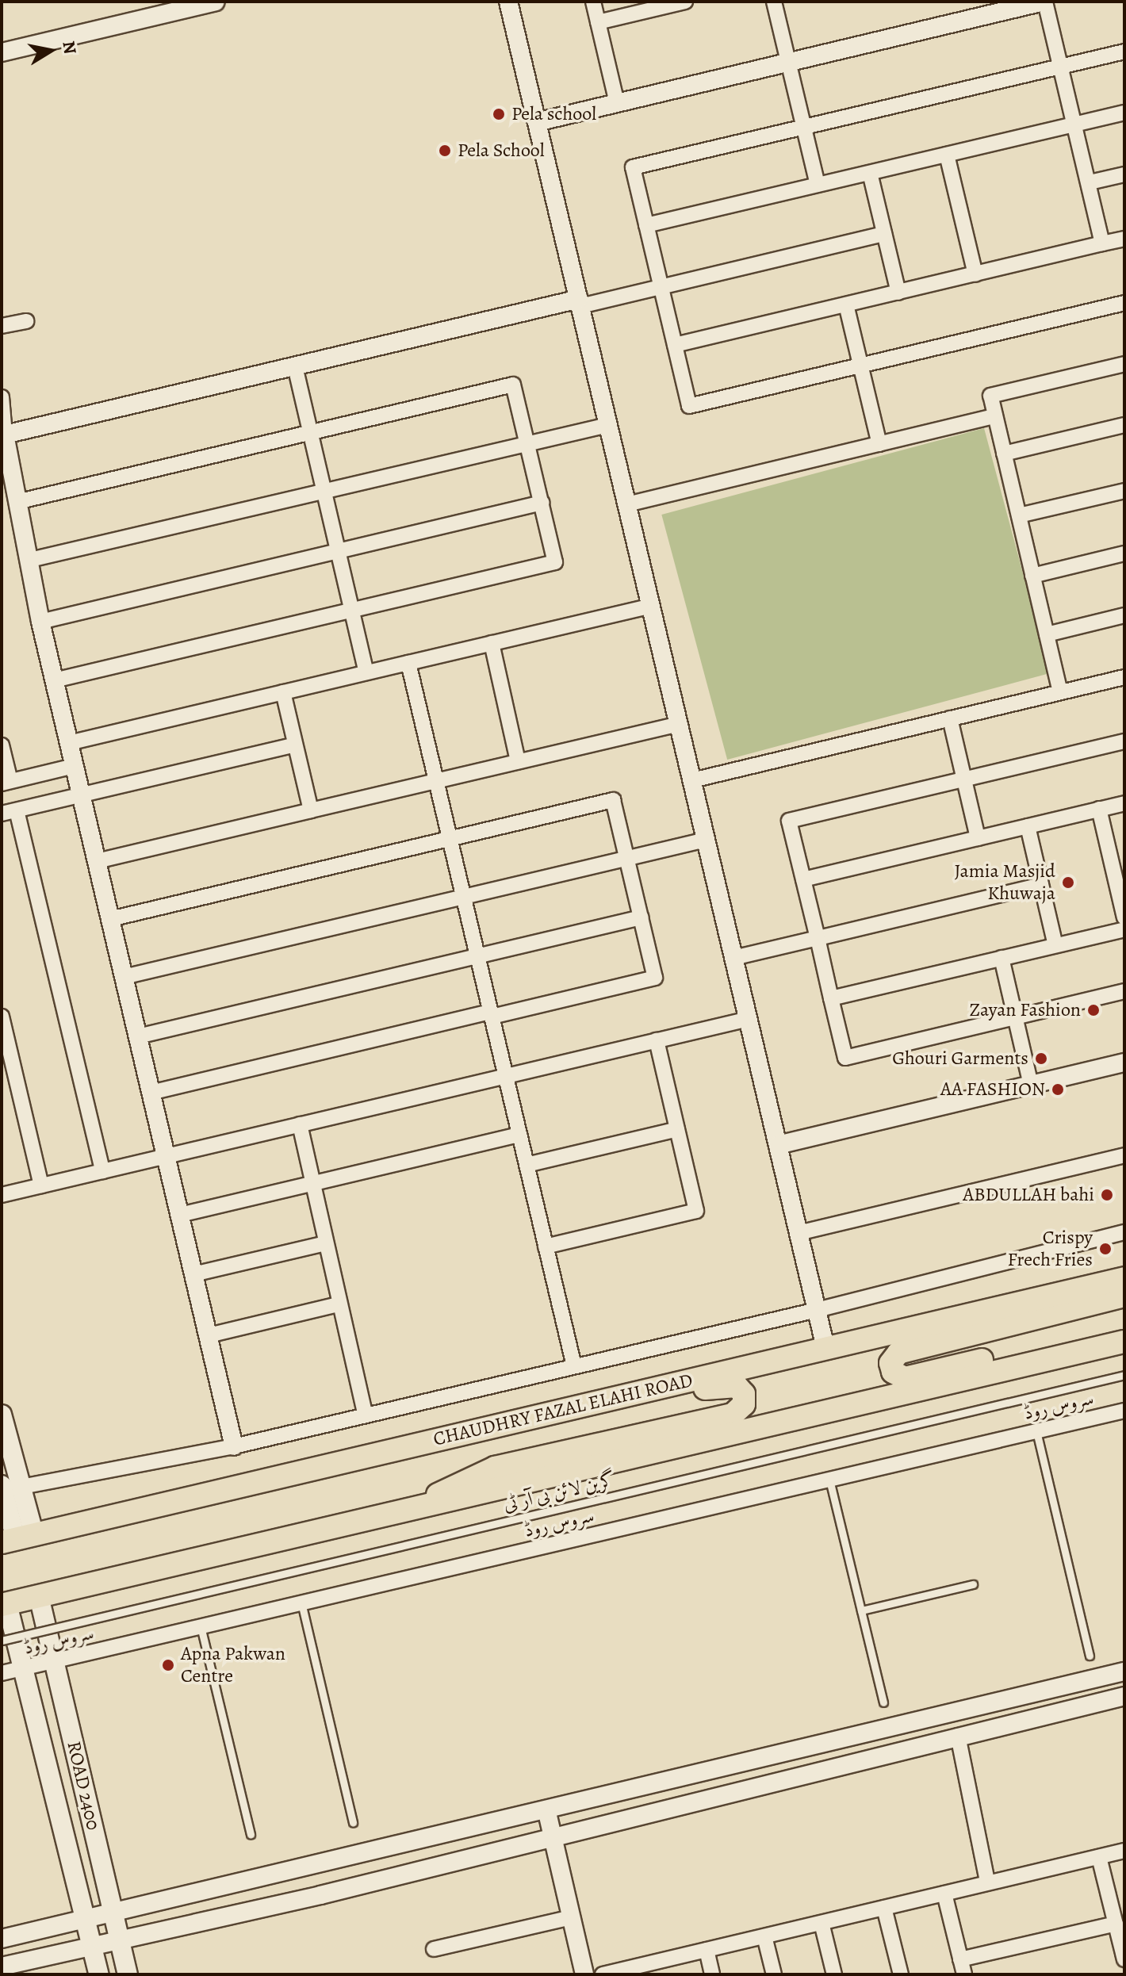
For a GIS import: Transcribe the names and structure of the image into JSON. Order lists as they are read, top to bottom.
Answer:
{
  "streets": {
    "main road": ["CHAUDHRY FAZAL ELAHI ROAD", "ROAD 2400"],
    "street": ["سروس روڈ"],
    "lane": ["گرین لائن بی آر ٹی"]
  },
  "crossings": [
    ["سروس روڈ", "ROAD 2400"]
  ],
  "places": [
    "Pela school",
    "Pela School",
    "Jamia Masjid Khuwaja",
    "Zayan Fashion",
    "Ghouri Garments",
    "AA FASHION",
    "ABDULLAH bahi",
    "Crispy Frech Fries",
    "Apna Pakwan Centre"
  ],
  "north": "right"
}
